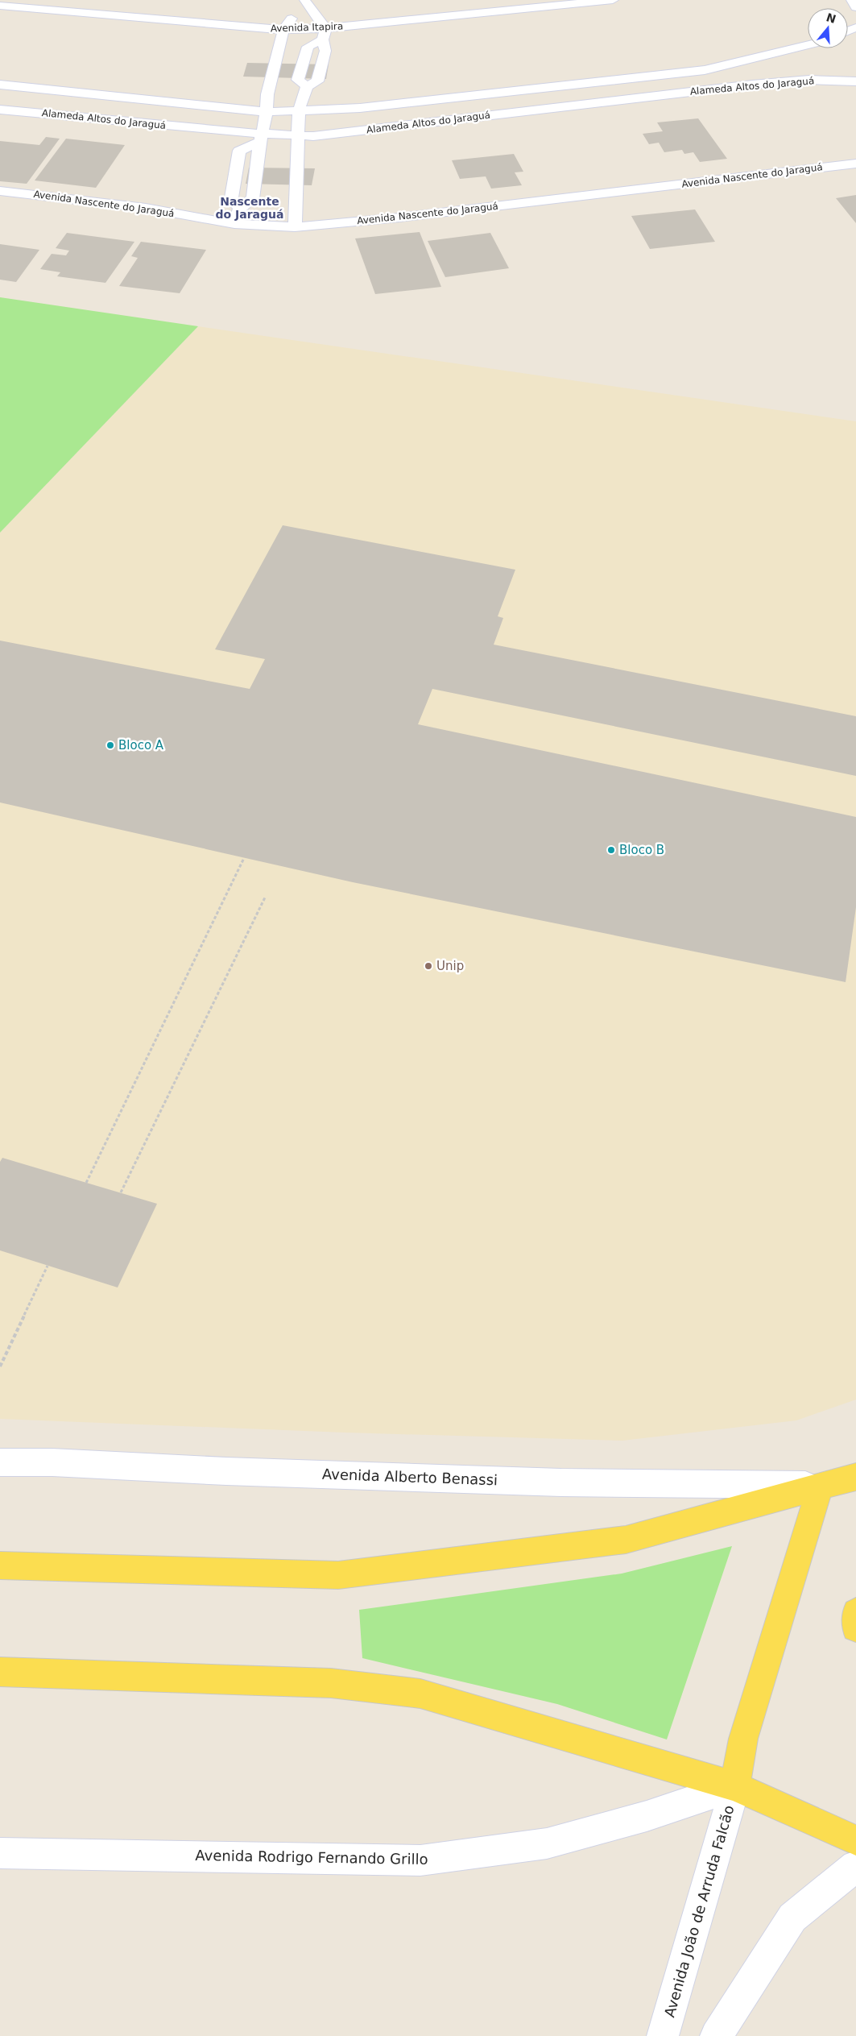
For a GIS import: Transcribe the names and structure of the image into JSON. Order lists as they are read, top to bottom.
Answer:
{
  "streets": {
    "street": [
      "Avenida Itapira",
      "Alameda Altos do Jaraguá",
      "Avenida Nascente do Jaraguá",
      "Avenida Alberto Benassi",
      "Avenida Rodrigo Fernando Grillo",
      "Avenida João de Arruda Falcão"
    ]
  },
  "crossings": [
    ["Avenida Rodrigo Fernando Grillo", "Avenida João de Arruda Falcão"]
  ],
  "districts": ["Nascente do Jaraguá"],
  "places": ["Bloco A", "Bloco B", "Unip"],
  "north": "top"
}
